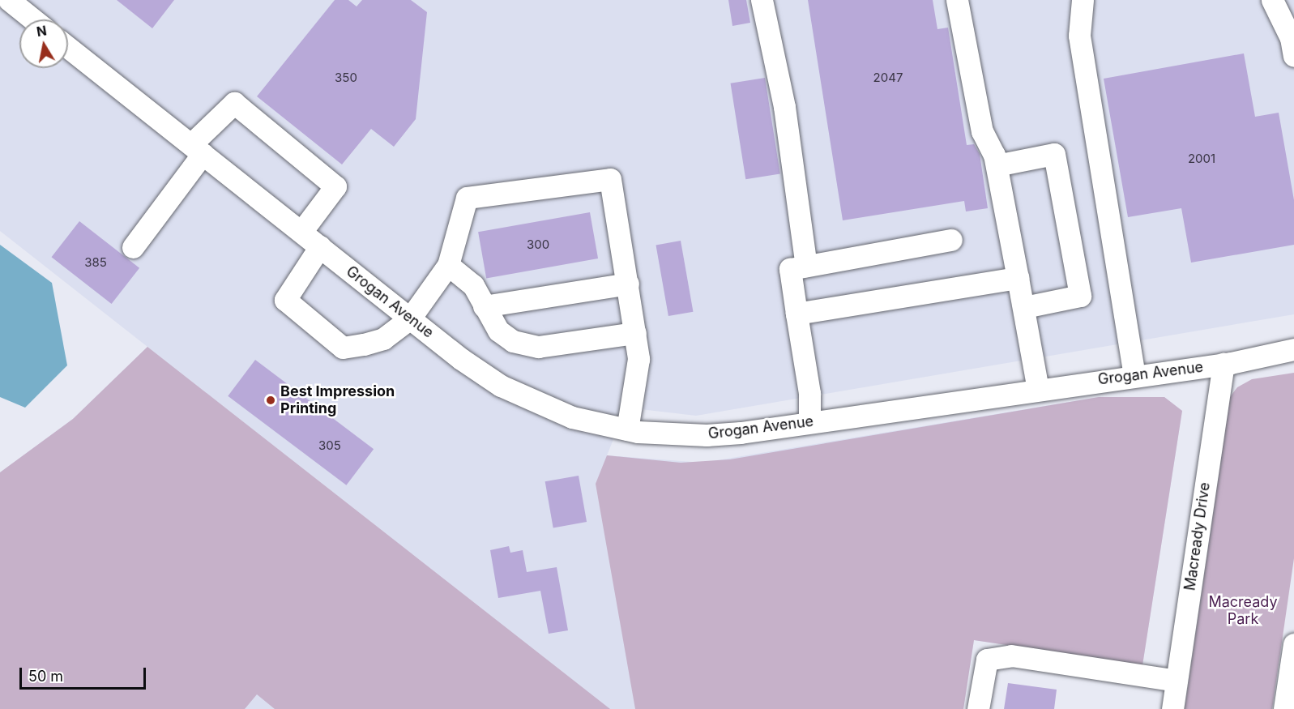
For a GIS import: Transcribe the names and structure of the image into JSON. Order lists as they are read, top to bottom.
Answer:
{
  "streets": {
    "street": ["Grogan Avenue", "Macready Drive"]
  },
  "crossings": [
    ["Grogan Avenue", "Macready Drive"]
  ],
  "parks": ["Macready Park"],
  "places": ["Best Impression Printing"],
  "house_numbers": [
    "350",
    "2047",
    "2001",
    "300",
    "385",
    "305"
  ],
  "scale_bar": "50 m",
  "north": "top"
}
